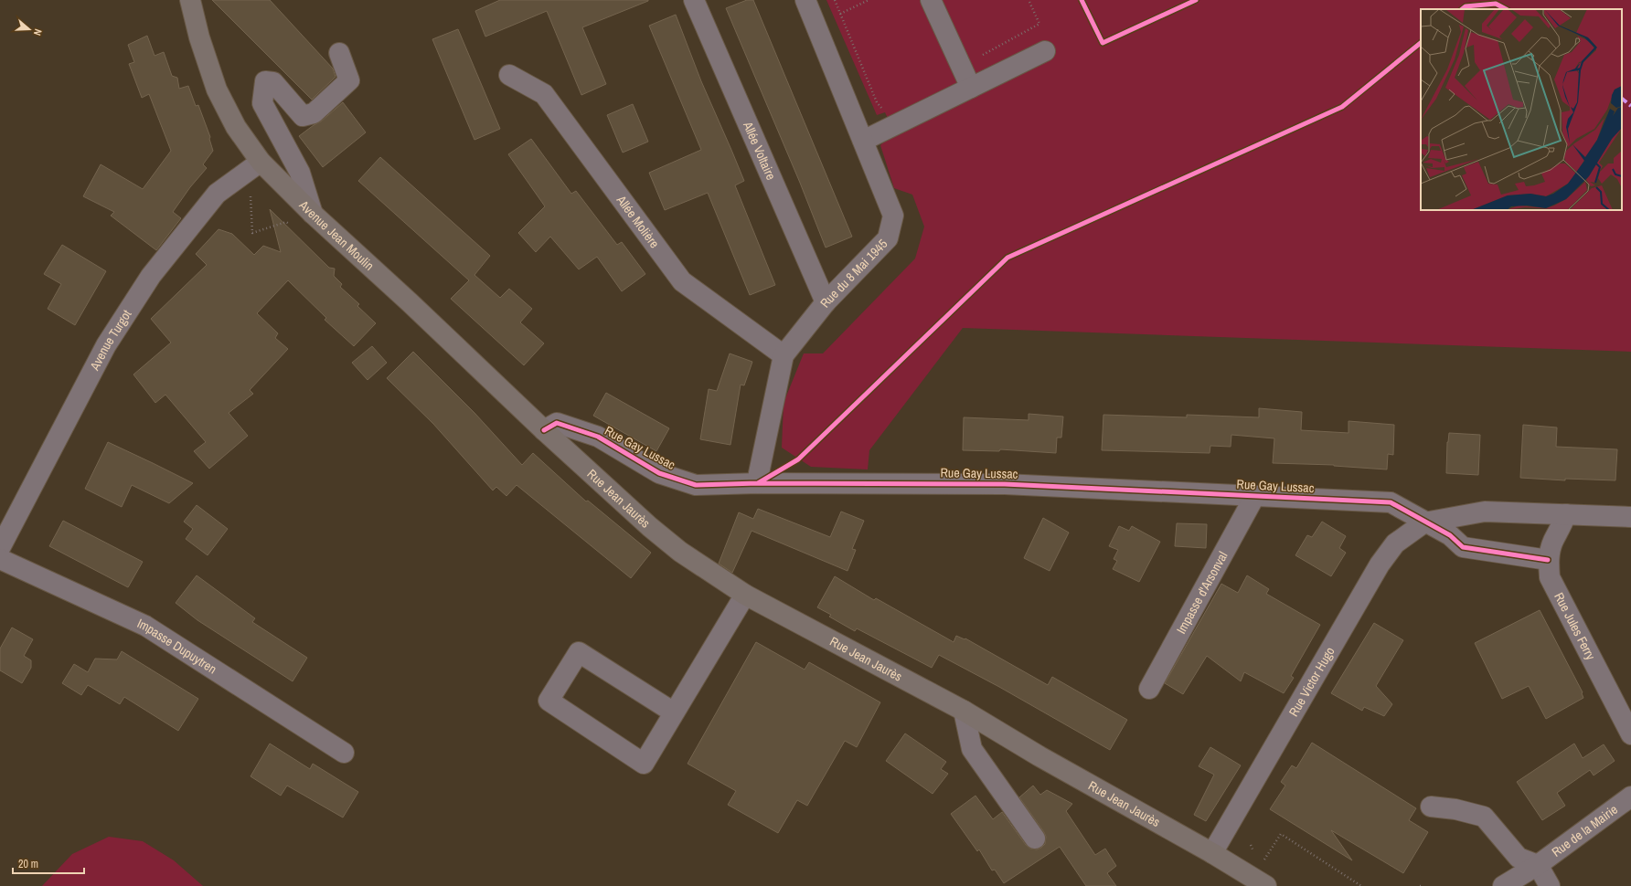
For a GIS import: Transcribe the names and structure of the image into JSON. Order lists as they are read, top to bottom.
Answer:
{
  "streets": {
    "main road": ["Avenue Jean Moulin", "Rue Jean Jaurès"],
    "street": [
      "Allée Voltaire",
      "Allée Molière",
      "Rue du 8 Mai 1945",
      "Avenue Turgot",
      "Rue Gay Lussac",
      "Impasse d'Arsonval",
      "Rue Jules Ferry",
      "Impasse Dupuytren",
      "Rue Victor Hugo",
      "Rue de la Mairie"
    ]
  },
  "crossings": [
    ["Allée Voltaire", "Rue du 8 Mai 1945"],
    ["Allée Molière", "Rue du 8 Mai 1945"],
    ["Avenue Jean Moulin", "Avenue Turgot"],
    ["Avenue Jean Moulin", "Rue Gay Lussac"],
    ["Avenue Jean Moulin", "Rue Jean Jaurès"],
    ["Rue du 8 Mai 1945", "Rue Gay Lussac"],
    ["Rue Gay Lussac", "Rue Jean Jaurès"],
    ["Rue Gay Lussac", "Impasse d'Arsonval"],
    ["Rue Gay Lussac", "Rue Jules Ferry"],
    ["Rue Gay Lussac", "Rue Victor Hugo"],
    ["Rue Jean Jaurès", "Rue Victor Hugo"]
  ],
  "scale_bar": "20 m",
  "north": "right"
}
